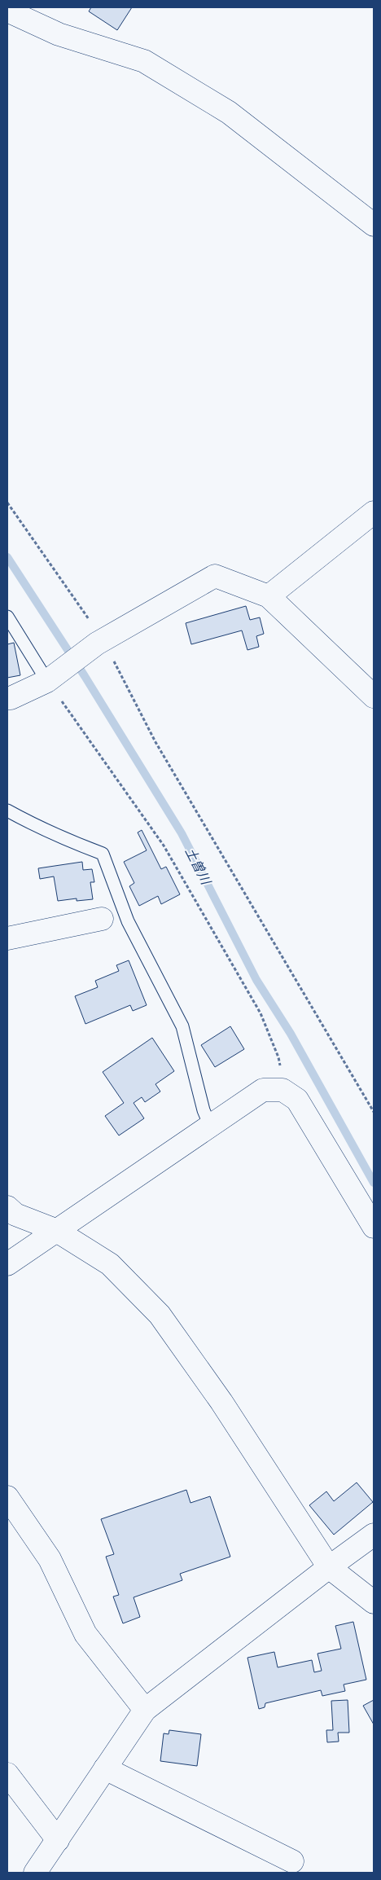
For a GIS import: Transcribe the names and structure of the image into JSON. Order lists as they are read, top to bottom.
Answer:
{
  "water": ["土曽川"]
}
